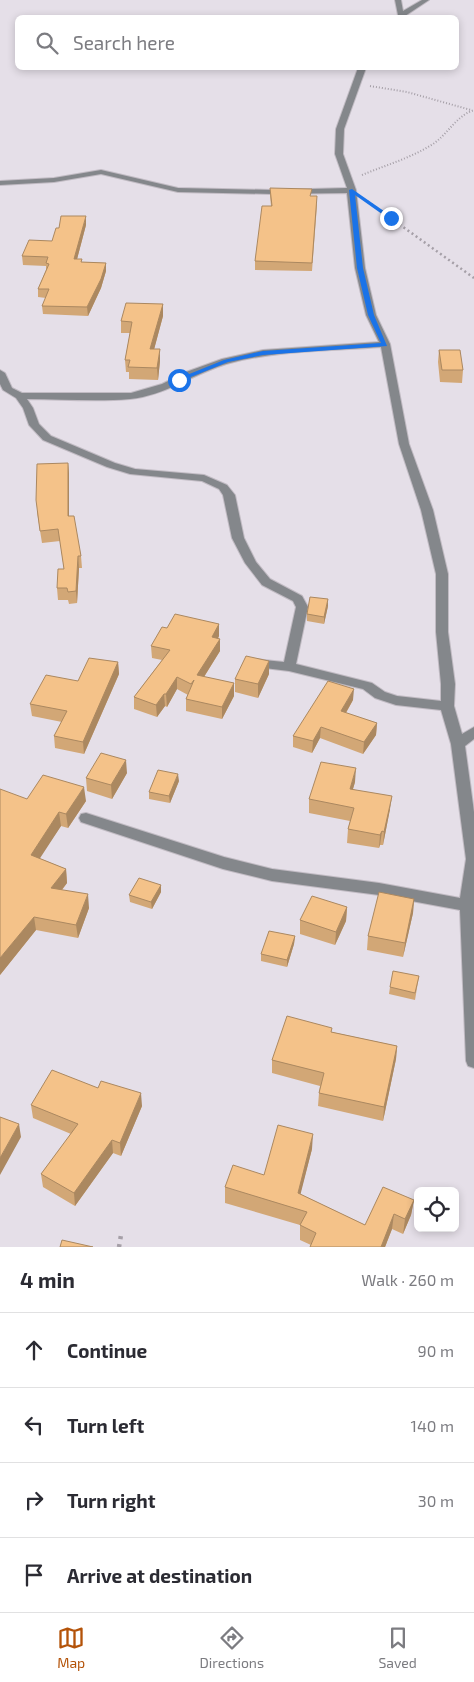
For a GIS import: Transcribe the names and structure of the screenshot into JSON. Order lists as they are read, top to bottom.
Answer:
{
  "page": {
    "search": "Search here",
    "heading": ["4 min", "Walk · 260 m"],
    "list": [
      ["Continue", "90 m"],
      ["Turn left", "140 m"],
      ["Turn right", "30 m"],
      "Arrive at destination"
    ],
    "nav": ["Map", "Directions", "Saved"]
  }
}
